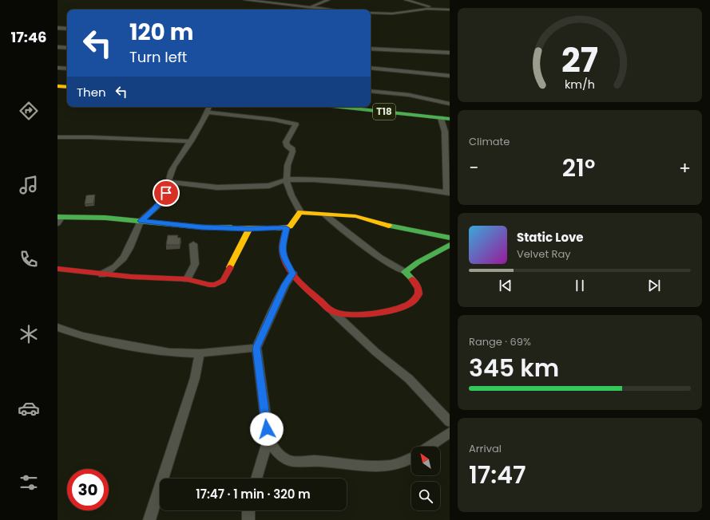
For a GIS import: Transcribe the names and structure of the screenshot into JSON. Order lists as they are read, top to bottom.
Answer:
{
  "streets": {
    "main road": ["T18"]
  },
  "north": "top left",
  "page": {
    "tabs": "17:46",
    "turn": ["120 m", "Turn left"],
    "then": "Then",
    "tile": [
      "Climate",
      ["Range · 69%", "345 km"],
      ["Arrival", "17:47"]
    ],
    "heat": ["−", "21°", "+"],
    "song": ["Static Love", "Velvet Ray"],
    "limit": "30",
    "trip": "17:47 · 1 min · 320 m",
    "gauge": ["27", "km/h"]
  }
}
